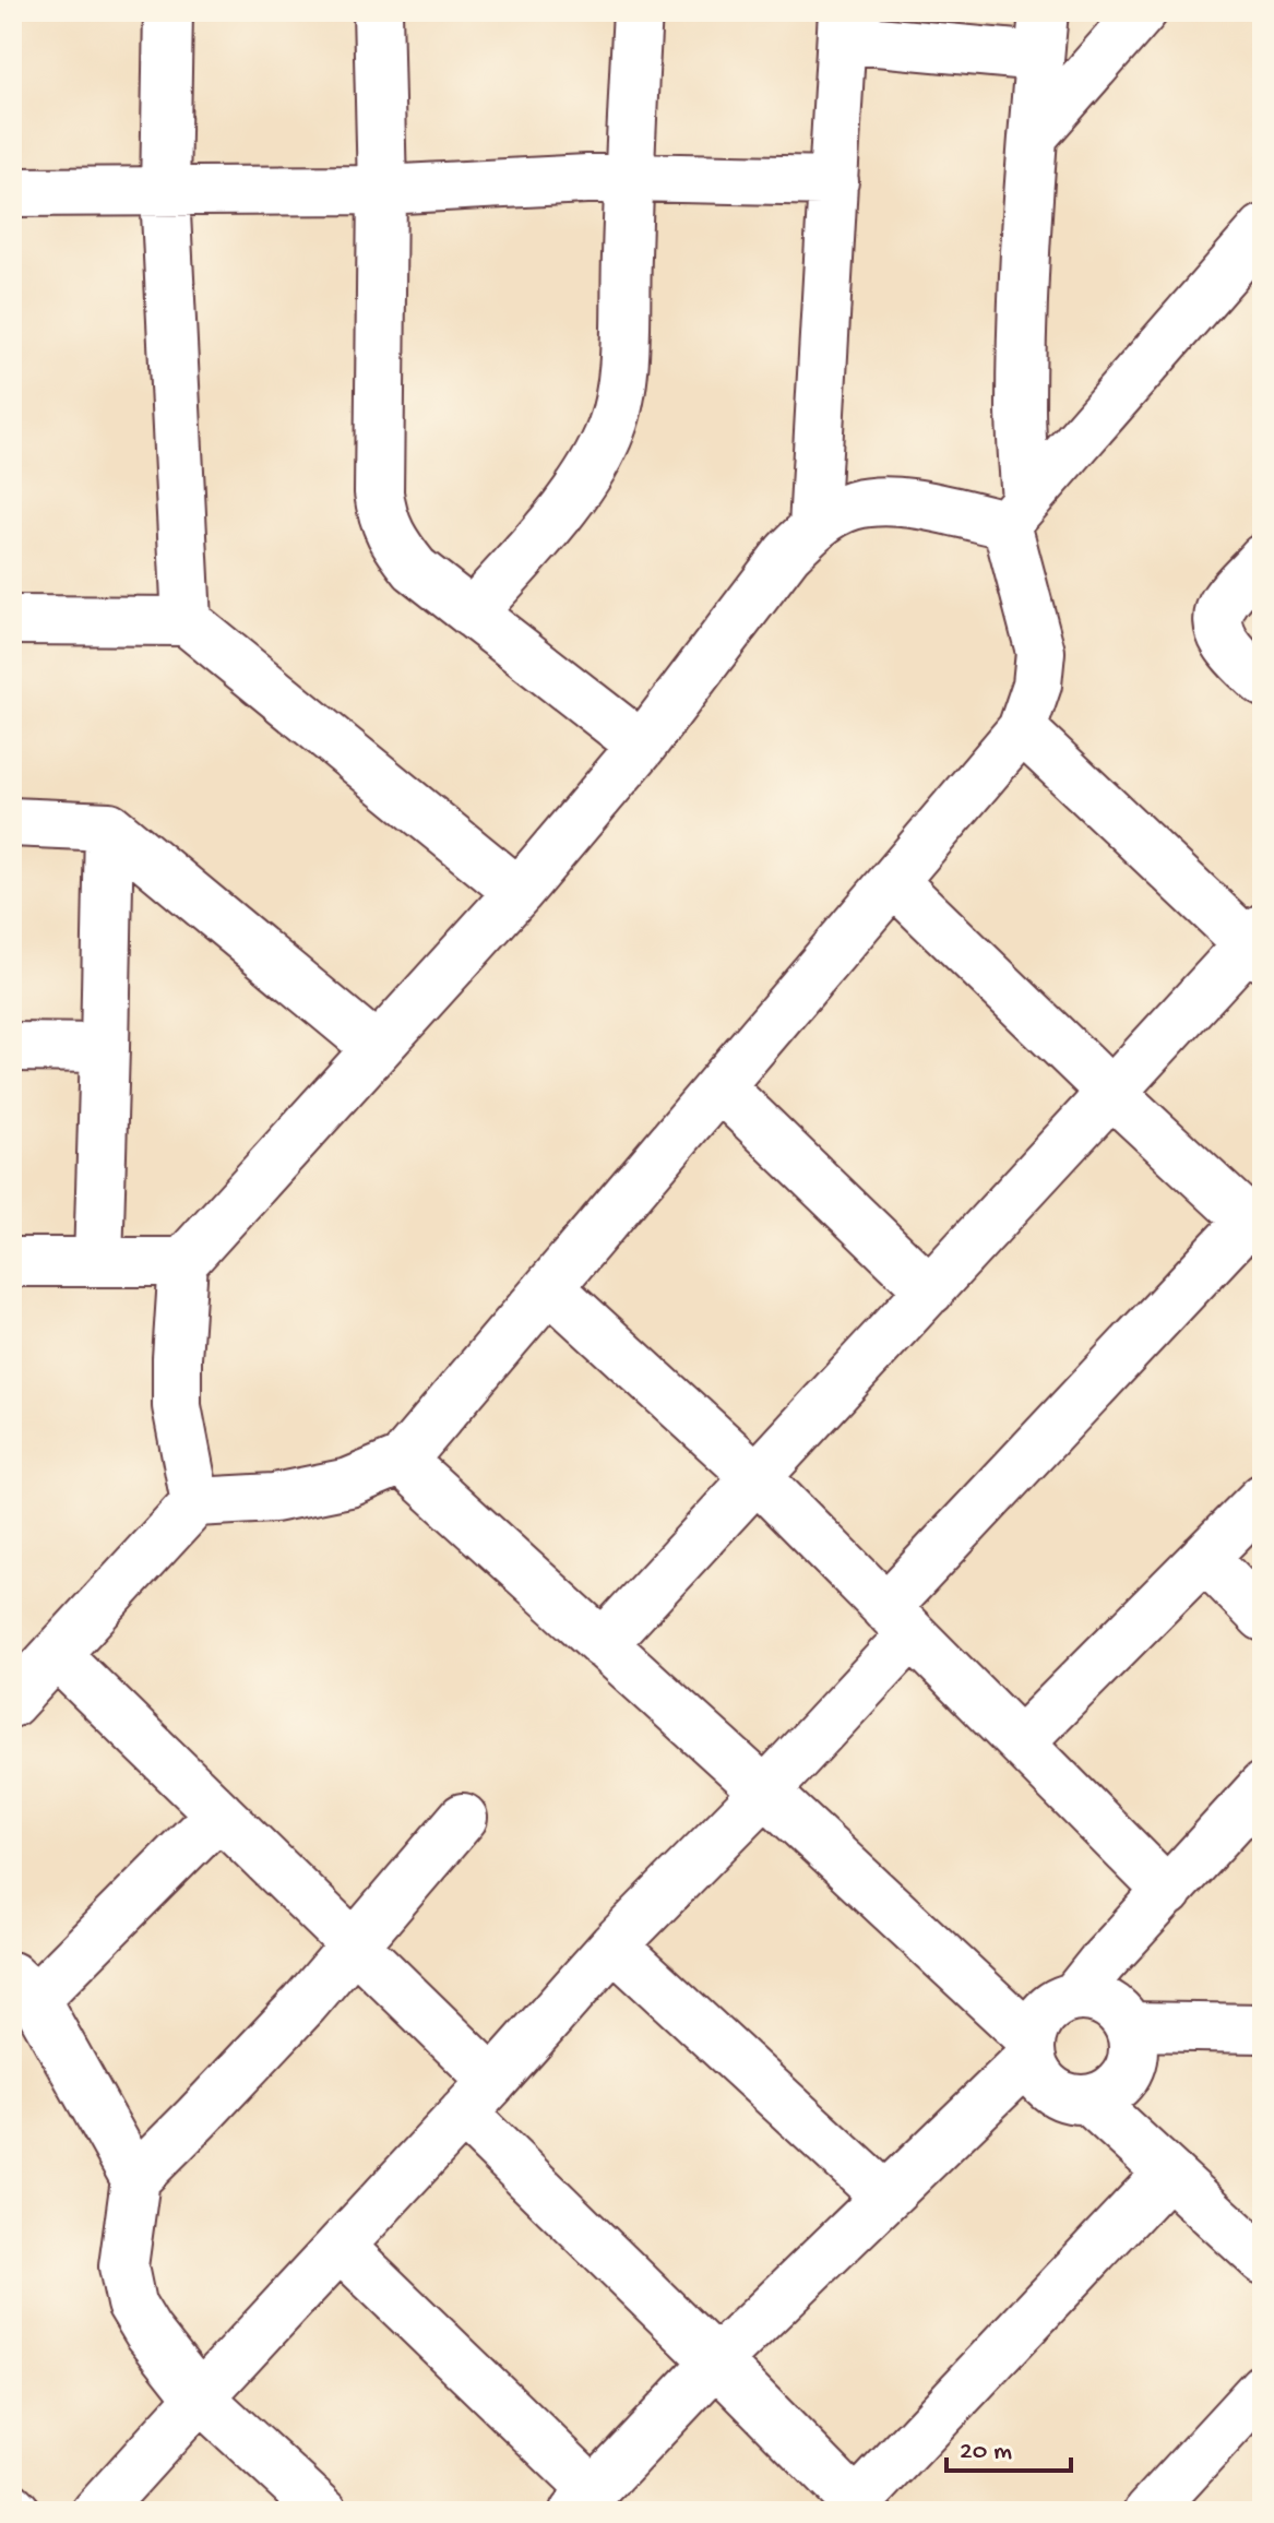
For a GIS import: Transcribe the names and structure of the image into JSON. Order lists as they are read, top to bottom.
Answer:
{
  "scale_bar": "20 m"
}
